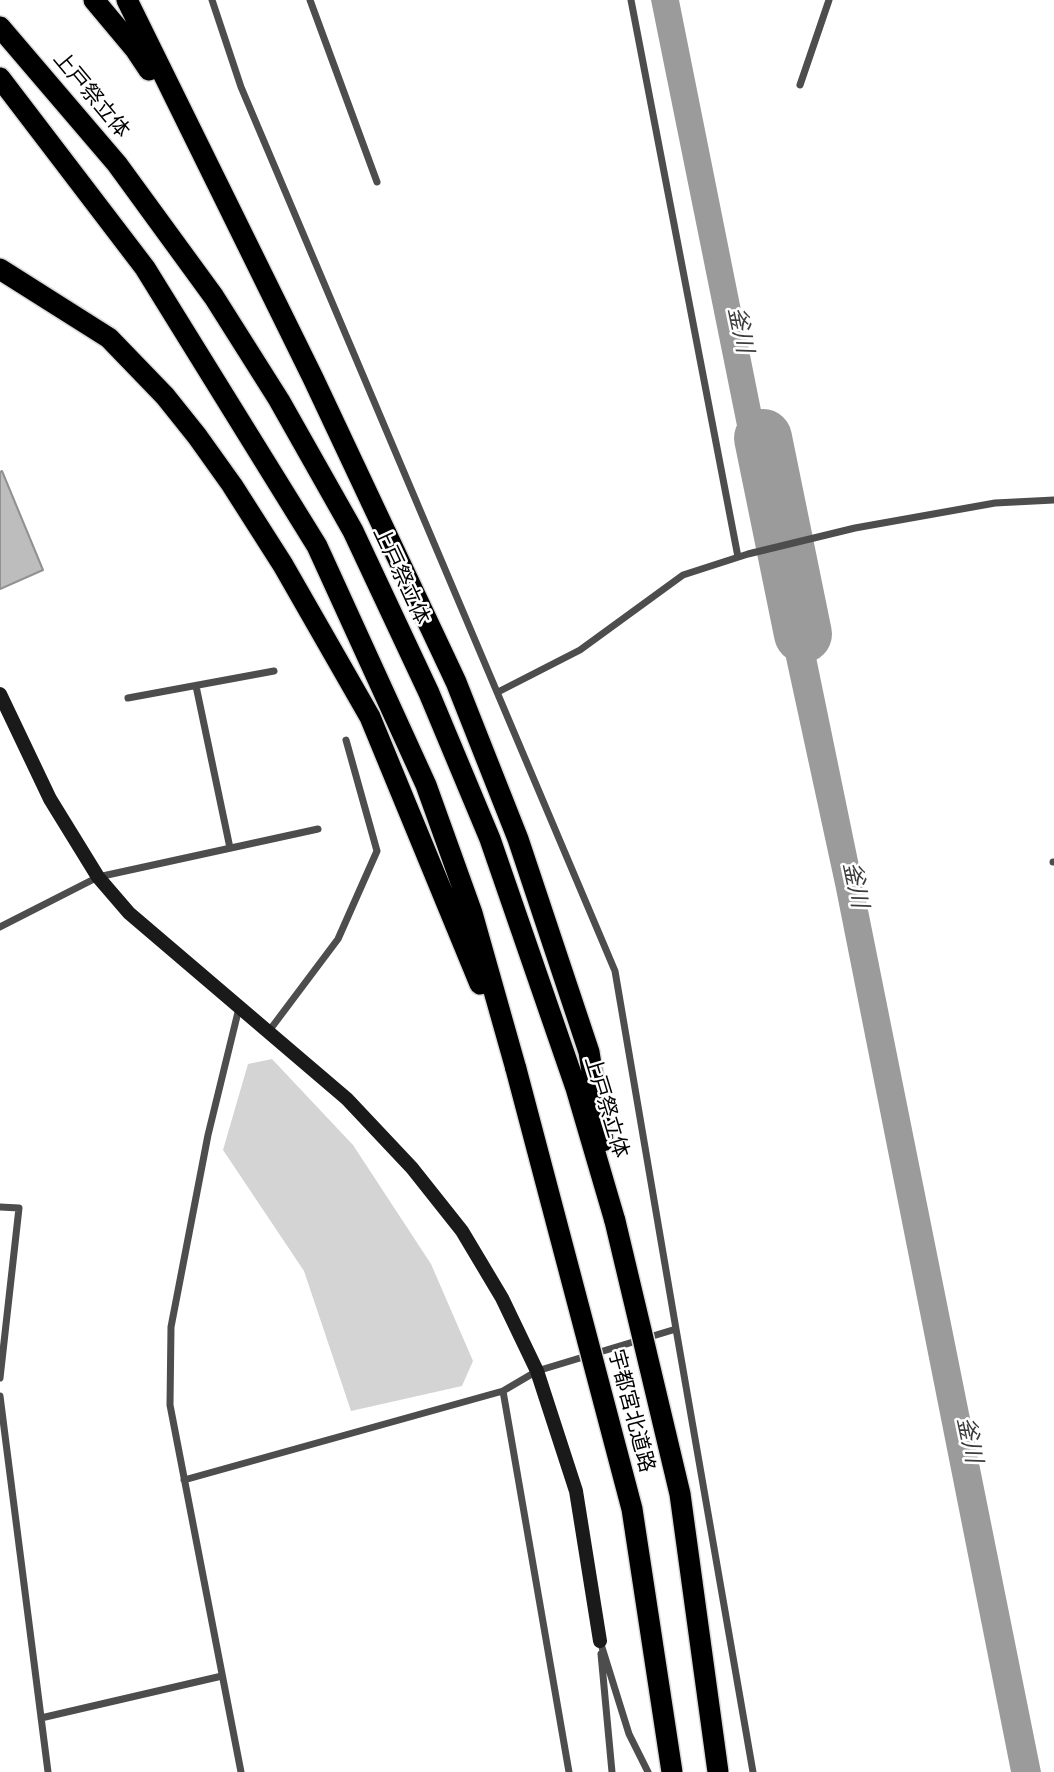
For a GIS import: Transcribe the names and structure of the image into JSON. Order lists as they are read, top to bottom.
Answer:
{
  "streets": {
    "highway": ["上戸祭立体", "宇都宮北道路"]
  },
  "crossings": [
    ["上戸祭立体", "宇都宮北道路"]
  ],
  "water": ["釜川"]
}
